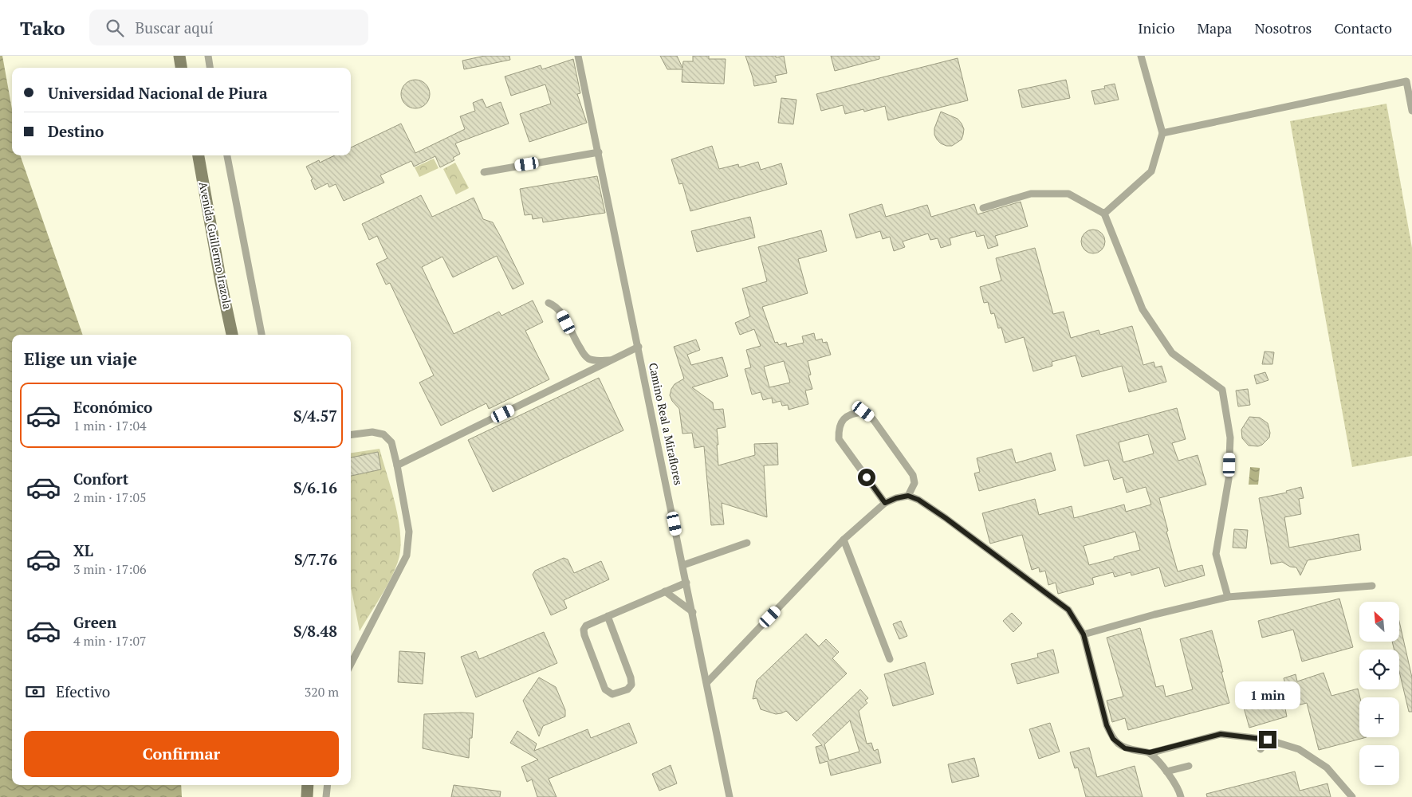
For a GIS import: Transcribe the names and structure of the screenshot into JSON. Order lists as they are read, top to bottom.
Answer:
{
  "streets": {
    "main road": ["Avenida Guillermo Irazola"],
    "lane": ["Camino Real a Miraflores"]
  },
  "north": "top left",
  "page": {
    "header": "Tako",
    "search": "Buscar aquí",
    "nav": [
      "Inicio",
      "Mapa",
      "Nosotros",
      "Contacto"
    ],
    "banner": ["Universidad Nacional de Piura", "Destino"],
    "heading": "Elige un viaje",
    "list": [
      {
        "name": "Económico",
        "note": "1 min · 17:04",
        "value": "S/4.57"
      },
      {
        "name": "Confort",
        "note": "2 min · 17:05",
        "value": "S/6.16"
      },
      {
        "name": "XL",
        "note": "3 min · 17:06",
        "value": "S/7.76"
      },
      {
        "name": "Green",
        "note": "4 min · 17:07",
        "value": "S/8.48"
      }
    ],
    "map_buttons": ["+", "−"],
    "pay": ["Efectivo", "320 m"],
    "bubble": "1 min",
    "buttons": "Confirmar"
  }
}
